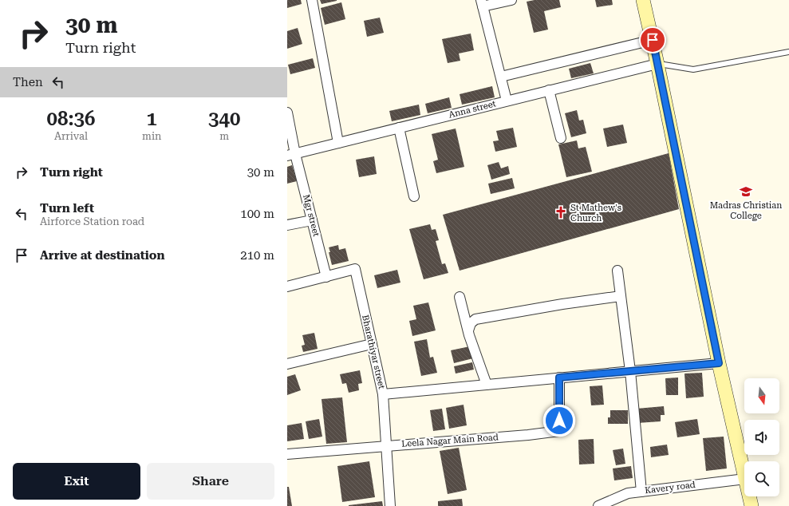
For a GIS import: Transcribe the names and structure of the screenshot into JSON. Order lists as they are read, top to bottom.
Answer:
{
  "streets": {
    "street": [
      "Anna street",
      "Mgr street",
      "Bharathiyar street",
      "Leela Nagar Main Road",
      "Kavery road"
    ]
  },
  "crossings": [
    ["Anna street", "Mgr street"],
    ["Mgr street", "Bharathiyar street"],
    ["Bharathiyar street", "Leela Nagar Main Road"]
  ],
  "places": {
    "school or university": ["Madras Christian College"],
    "church": ["St Mathew's Church"]
  },
  "north": "bottom",
  "page": {
    "turn": ["30 m", "Turn right"],
    "then": "Then",
    "eta": [
      "08:36",
      "Arrival",
      "1",
      "min",
      "340",
      "m"
    ],
    "list": [
      {
        "name": "Turn right",
        "value": "30 m"
      },
      {
        "name": "Turn left",
        "note": "Airforce Station road",
        "value": "100 m"
      },
      {
        "name": "Arrive at destination",
        "value": "210 m"
      }
    ],
    "buttons": ["Exit", "Share"]
  }
}
